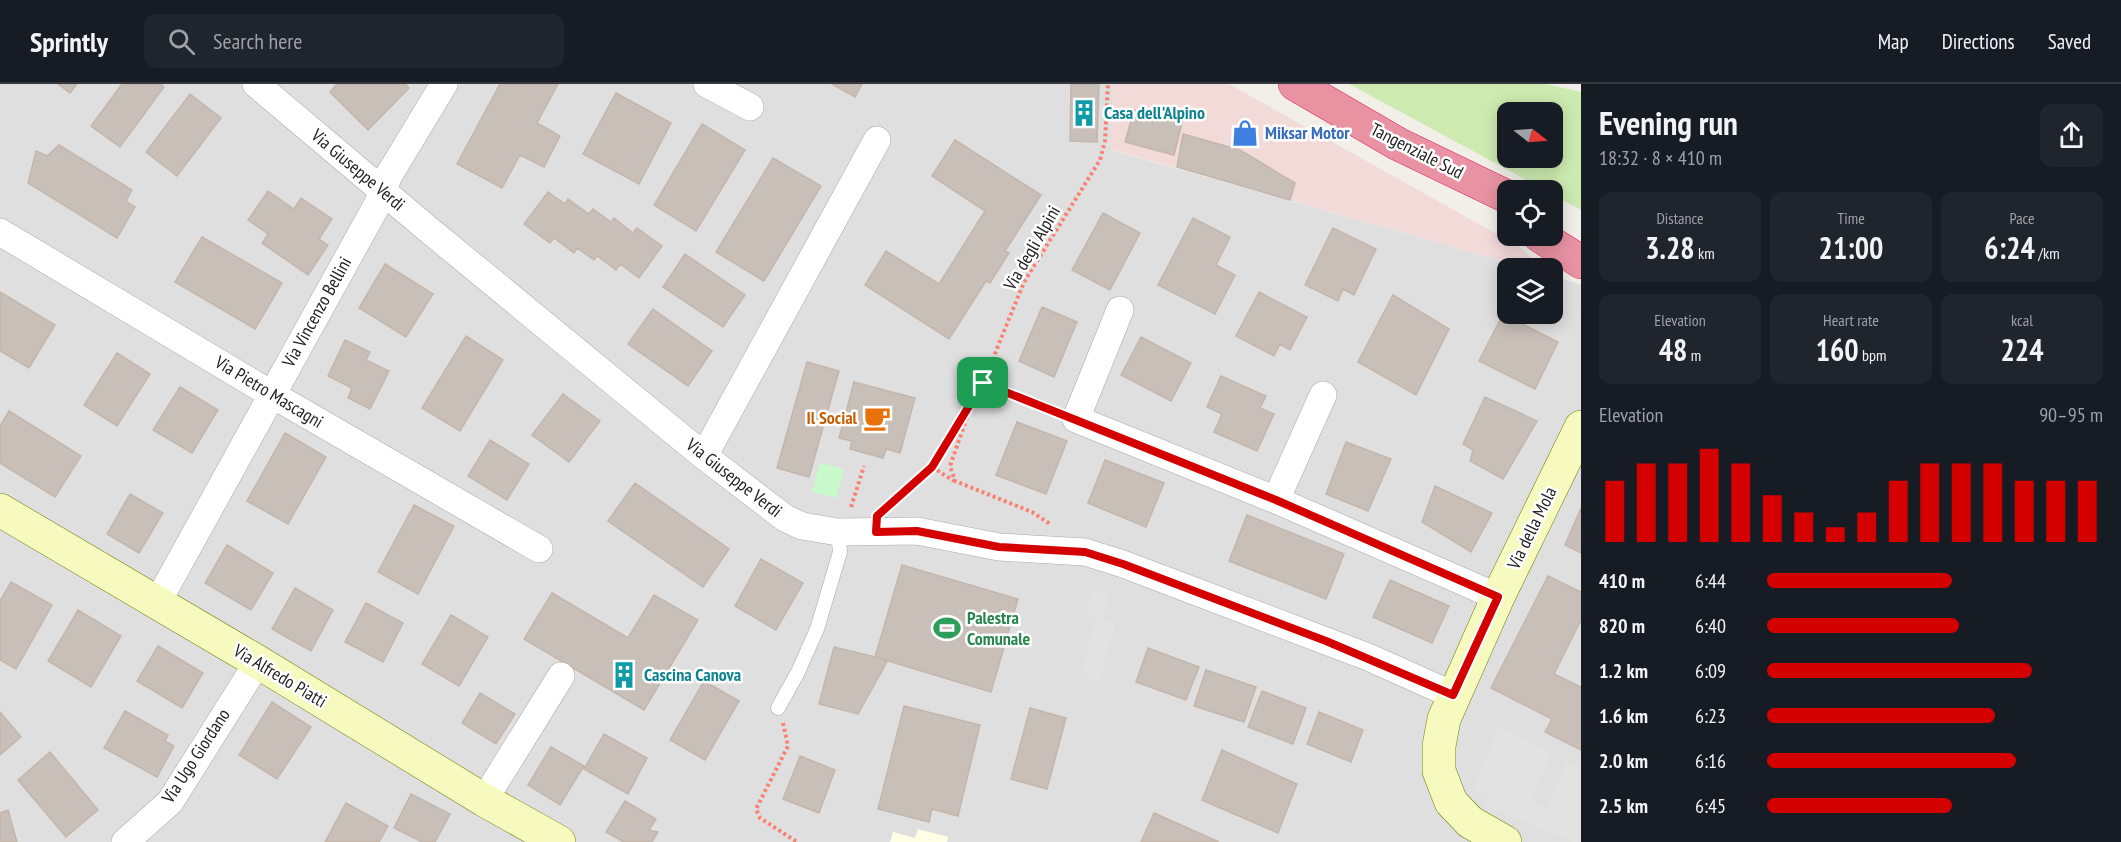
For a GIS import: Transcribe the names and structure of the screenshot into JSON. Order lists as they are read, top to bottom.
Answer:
{
  "streets": {
    "highway": ["Tangenziale Sud"],
    "street": [
      "Via Giuseppe Verdi",
      "Via Vincenzo Bellini",
      "Via Pietro Mascagni",
      "Via della Mola",
      "Via Alfredo Piatti",
      "Via Ugo Giordano"
    ],
    "path": ["Via degli Alpini"]
  },
  "crossings": [
    ["Via Giuseppe Verdi", "Via degli Alpini"],
    ["Via Giuseppe Verdi", "Via Vincenzo Bellini"],
    ["Via Giuseppe Verdi", "Via della Mola"],
    ["Via Vincenzo Bellini", "Via Pietro Mascagni"],
    ["Via Vincenzo Bellini", "Via Alfredo Piatti"],
    ["Via Alfredo Piatti", "Via Ugo Giordano"]
  ],
  "places": {
    "building": ["Casa dell'Alpino", "Cascina Canova"],
    "shop": ["Miksar Motor"],
    "cafe": ["Il Social"],
    "sports": ["Palestra Comunale"]
  },
  "north": "right",
  "page": {
    "header": "Sprintly",
    "search": "Search here",
    "nav": ["Map", "Directions", "Saved"],
    "heading": ["Evening run", "18:32 · 8 × 410 m"],
    "stats": [
      ["Distance", "3.28 km"],
      ["Time", "21:00"],
      ["Pace", "6:24 /km"],
      ["Elevation", "48 m"],
      ["Heart rate", "160 bpm"],
      ["kcal", "224"]
    ],
    "chart": ["Elevation", "90–95 m"],
    "list": [
      {
        "name": "410 m",
        "note": "6:44"
      },
      {
        "name": "820 m",
        "note": "6:40"
      },
      {
        "name": "1.2 km",
        "note": "6:09"
      },
      {
        "name": "1.6 km",
        "note": "6:23"
      },
      {
        "name": "2.0 km",
        "note": "6:16"
      },
      {
        "name": "2.5 km",
        "note": "6:45"
      }
    ]
  }
}
